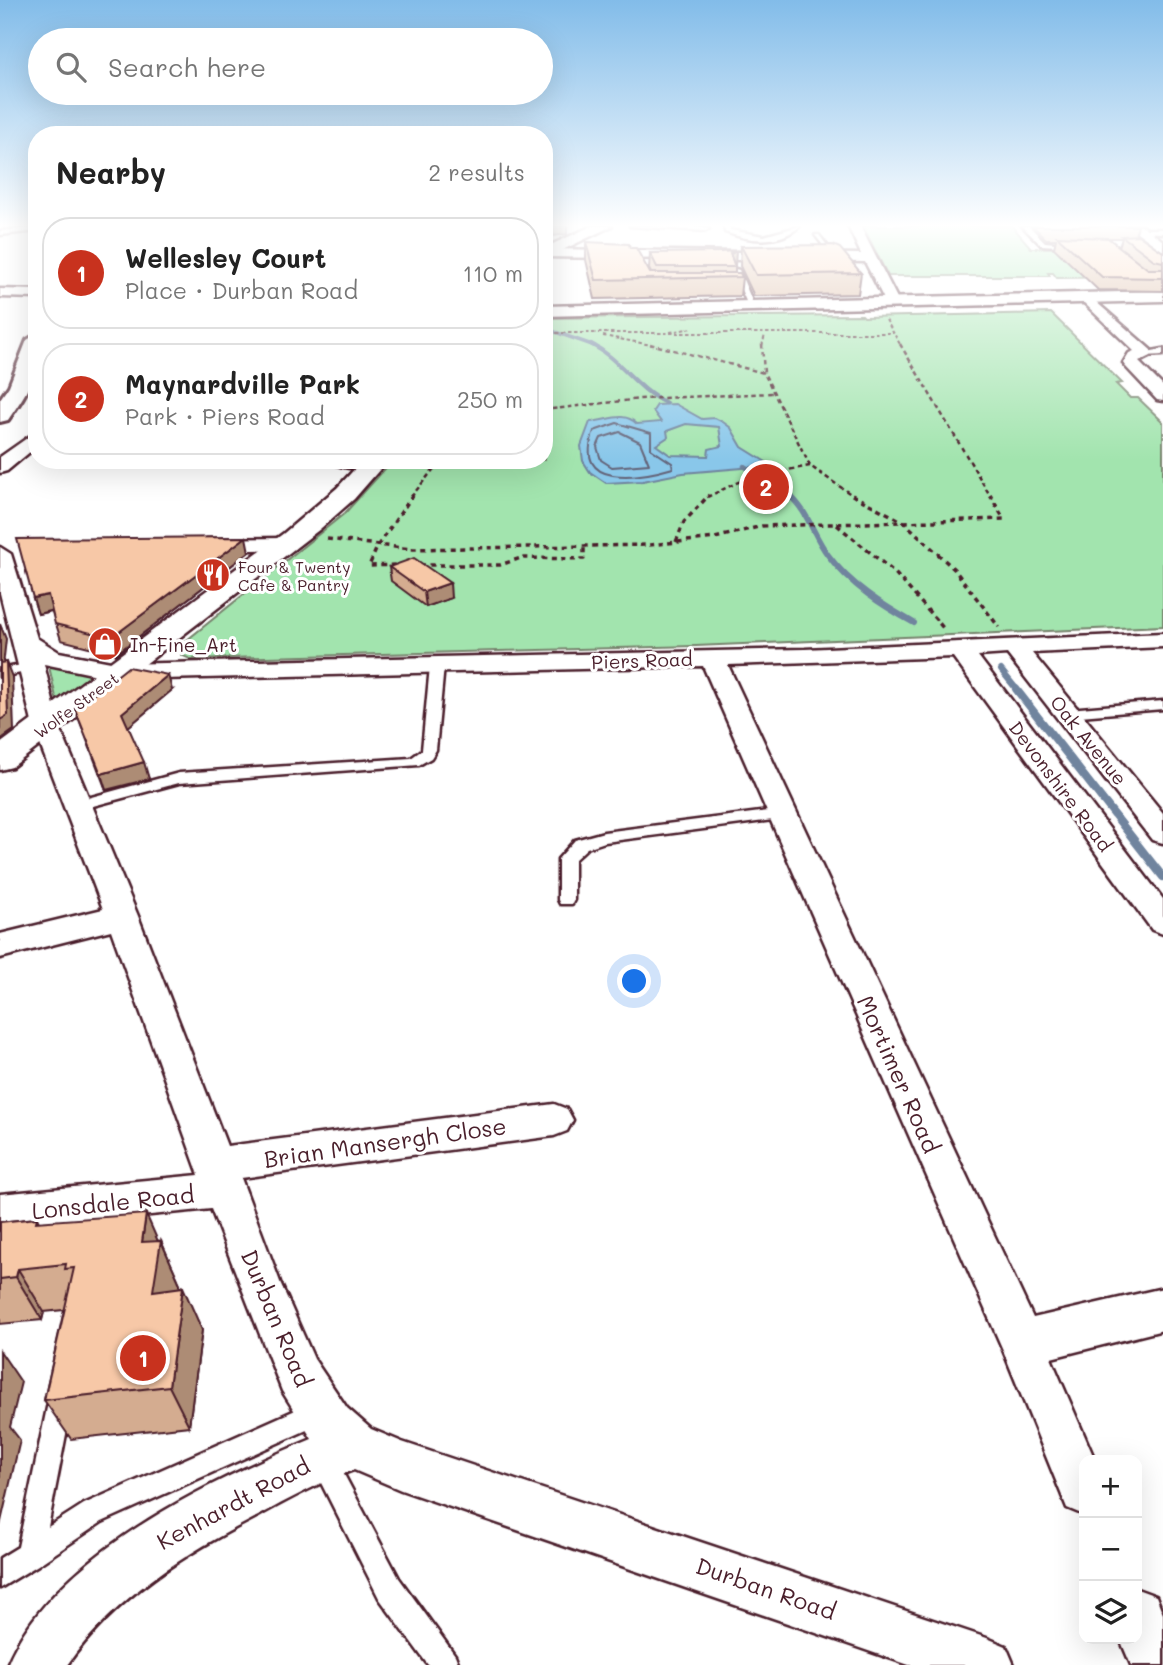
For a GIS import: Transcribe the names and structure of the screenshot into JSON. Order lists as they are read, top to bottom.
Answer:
{
  "streets": {
    "street": [
      "Piers Road",
      "Wolfe Street",
      "Oak Avenue",
      "Devonshire Road",
      "Mortimer Road",
      "Brian Mansergh Close",
      "Lonsdale Road",
      "Durban Road",
      "Kenhardt Road"
    ]
  },
  "crossings": [
    ["Piers Road", "Wolfe Street"],
    ["Piers Road", "Oak Avenue"],
    ["Piers Road", "Devonshire Road"],
    ["Piers Road", "Mortimer Road"],
    ["Wolfe Street", "Durban Road"],
    ["Brian Mansergh Close", "Lonsdale Road"],
    ["Brian Mansergh Close", "Durban Road"],
    ["Lonsdale Road", "Durban Road"],
    ["Durban Road", "Kenhardt Road"]
  ],
  "places": {
    "restaurant": ["Four & Twenty Cafe & Pantry"],
    "shop": ["In-Fine_Art"]
  },
  "page": {
    "search": "Search here",
    "heading": ["Nearby", "2 results"],
    "list": [
      {
        "mark": "1",
        "name": "Wellesley Court",
        "note": "Place · Durban Road",
        "value": "110 m"
      },
      {
        "mark": "2",
        "name": "Maynardville Park",
        "note": "Park · Piers Road",
        "value": "250 m"
      }
    ],
    "pins": ["2", "1"],
    "map_buttons": ["+", "−"]
  }
}
